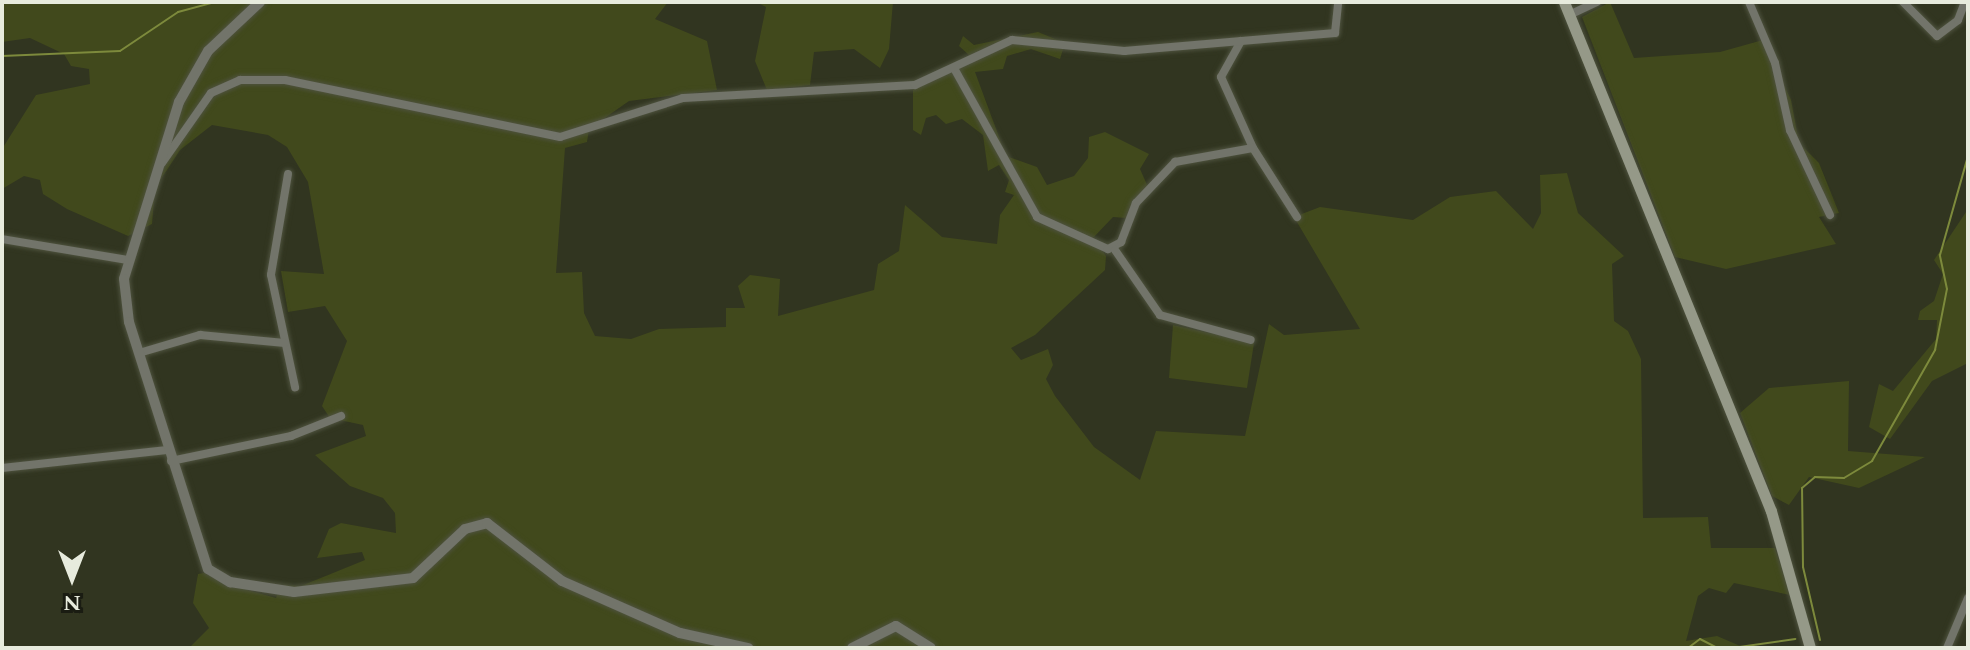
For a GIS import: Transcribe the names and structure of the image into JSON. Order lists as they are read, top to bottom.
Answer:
{
  "north": "bottom"
}
